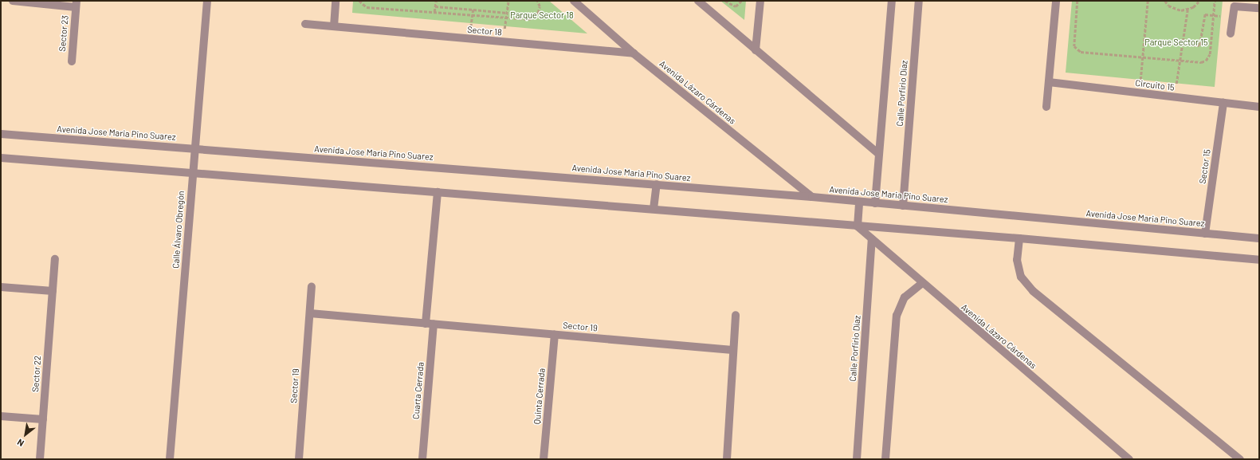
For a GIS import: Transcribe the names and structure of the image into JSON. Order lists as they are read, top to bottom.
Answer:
{
  "streets": {
    "street": [
      "Sector 18",
      "Sector 23",
      "Circuito 15",
      "Avenida Lázaro Cárdenas",
      "Calle Porfirio Díaz",
      "Avenida Jose Maria Pino Suarez",
      "Sector 15",
      "Calle Álvaro Obregón",
      "Sector 19",
      "Sector 22",
      "Cuarta Cerrada",
      "Quinta Cerrada"
    ]
  },
  "crossings": [
    ["Sector 18", "Avenida Lázaro Cárdenas"],
    ["Circuito 15", "Sector 15"],
    ["Avenida Lázaro Cárdenas", "Calle Porfirio Díaz"],
    ["Avenida Lázaro Cárdenas", "Avenida Jose Maria Pino Suarez"],
    ["Calle Porfirio Díaz", "Avenida Jose Maria Pino Suarez"],
    ["Avenida Jose Maria Pino Suarez", "Sector 15"],
    ["Avenida Jose Maria Pino Suarez", "Calle Álvaro Obregón"],
    ["Sector 19", "Cuarta Cerrada"],
    ["Sector 19", "Quinta Cerrada"]
  ],
  "parks": ["Parque Sector 18", "Parque Sector 15"],
  "north": "bottom left"
}
